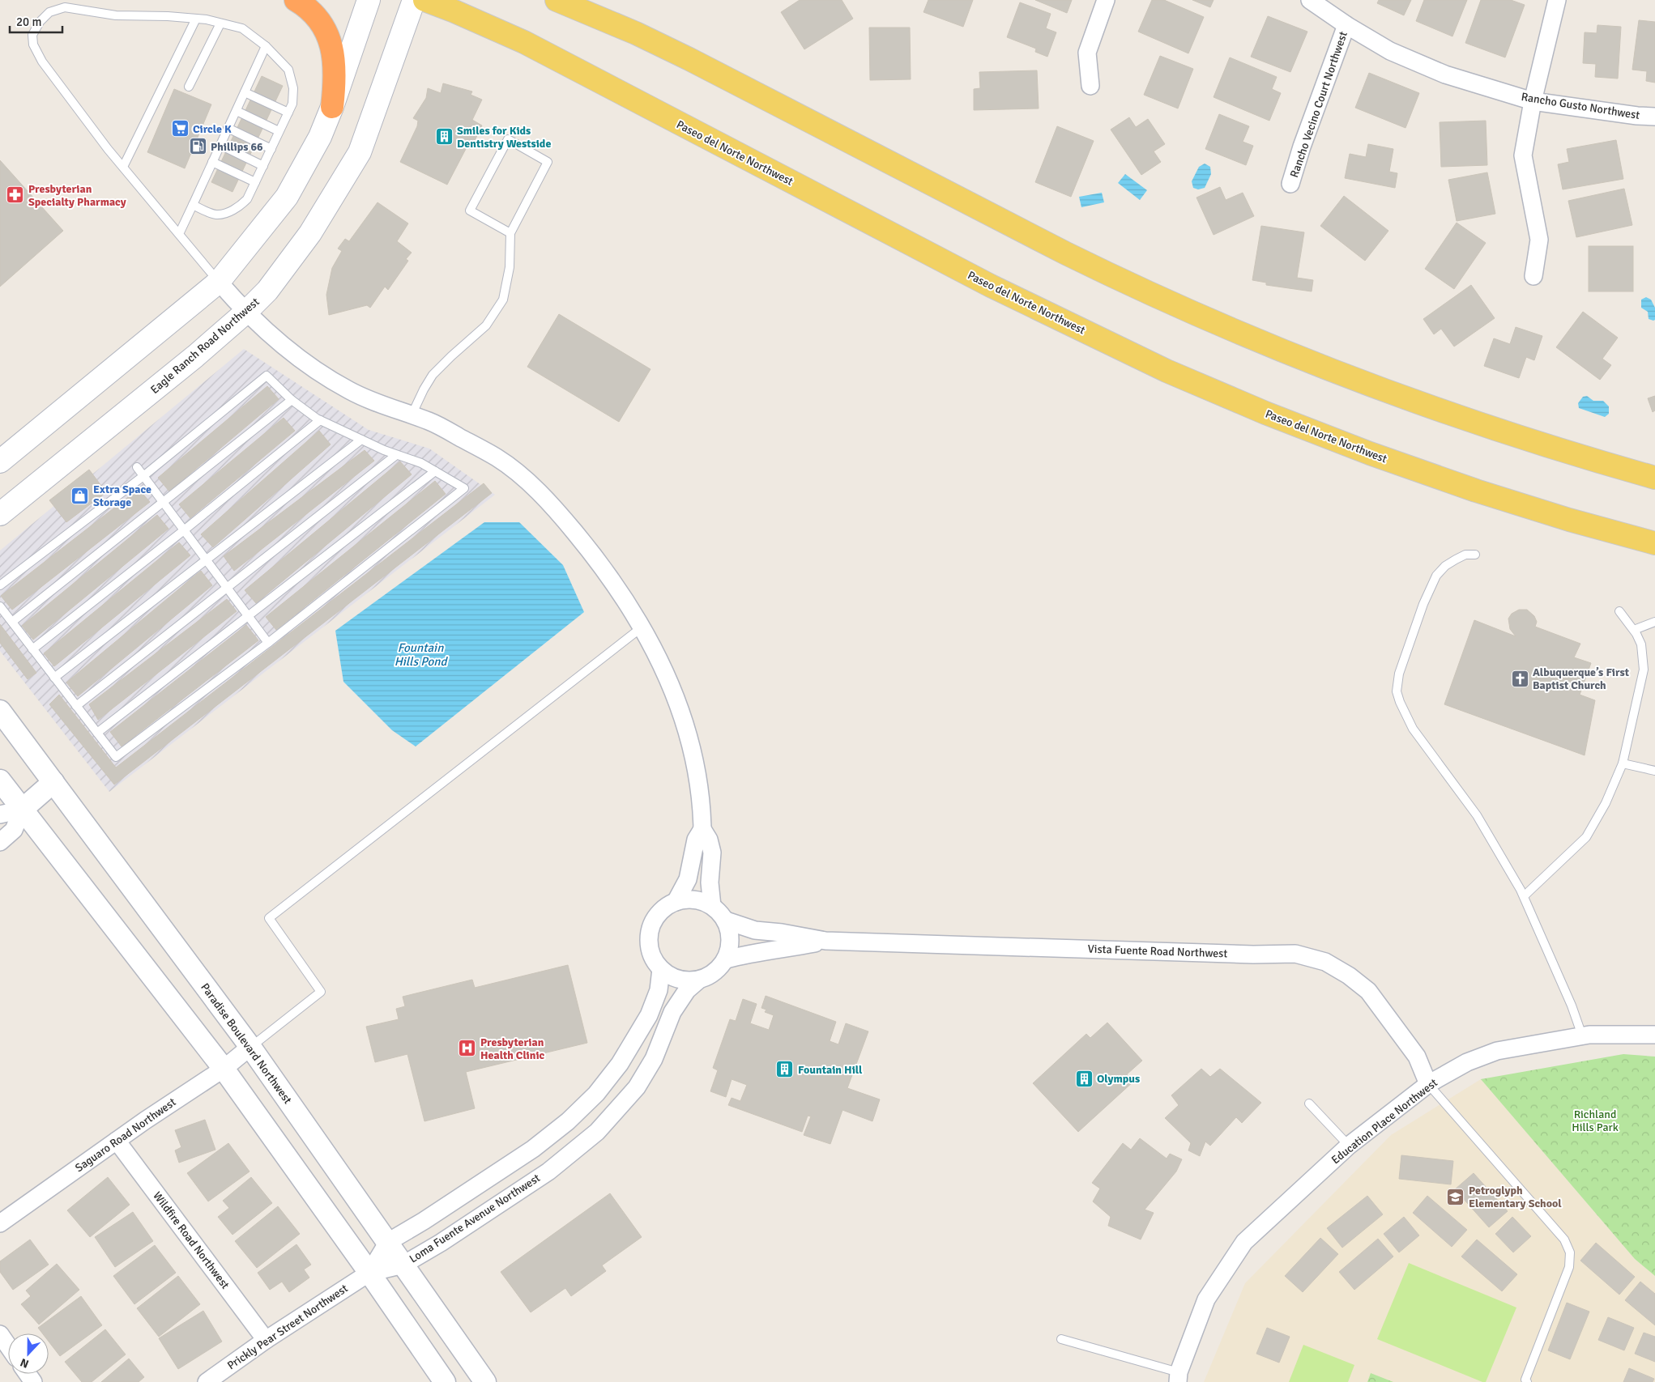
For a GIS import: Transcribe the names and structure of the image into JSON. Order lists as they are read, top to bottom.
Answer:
{
  "streets": {
    "main road": ["Paseo del Norte Northwest", "Eagle Ranch Road Northwest"],
    "street": [
      "Rancho Vecino Court Northwest",
      "Rancho Gusto Northwest",
      "Vista Fuente Road Northwest",
      "Paradise Boulevard Northwest",
      "Education Place Northwest",
      "Saguaro Road Northwest",
      "Loma Fuente Avenue Northwest",
      "Wildfire Road Northwest",
      "Prickly Pear Street Northwest"
    ]
  },
  "crossings": [
    ["Rancho Vecino Court Northwest", "Rancho Gusto Northwest"],
    ["Vista Fuente Road Northwest", "Education Place Northwest"],
    ["Vista Fuente Road Northwest", "Loma Fuente Avenue Northwest"],
    ["Paradise Boulevard Northwest", "Saguaro Road Northwest"],
    ["Paradise Boulevard Northwest", "Loma Fuente Avenue Northwest"],
    ["Saguaro Road Northwest", "Wildfire Road Northwest"],
    ["Loma Fuente Avenue Northwest", "Prickly Pear Street Northwest"],
    ["Wildfire Road Northwest", "Prickly Pear Street Northwest"]
  ],
  "water": ["Fountain Hills Pond"],
  "parks": ["Richland Hills Park"],
  "places": {
    "supermarket": ["Circle K"],
    "building": ["Smiles for Kids Dentistry Westside", "Fountain Hill", "Olympus"],
    "fuel station": ["Phillips 66"],
    "pharmacy": ["Presbyterian Specialty Pharmacy"],
    "shop": ["Extra Space Storage"],
    "church": ["Albuquerque’s First Baptist Church"],
    "hospital": ["Presbyterian Health Clinic"],
    "school or university": ["Petroglyph Elementary School"]
  },
  "scale_bar": "20 m",
  "north": "bottom"
}
